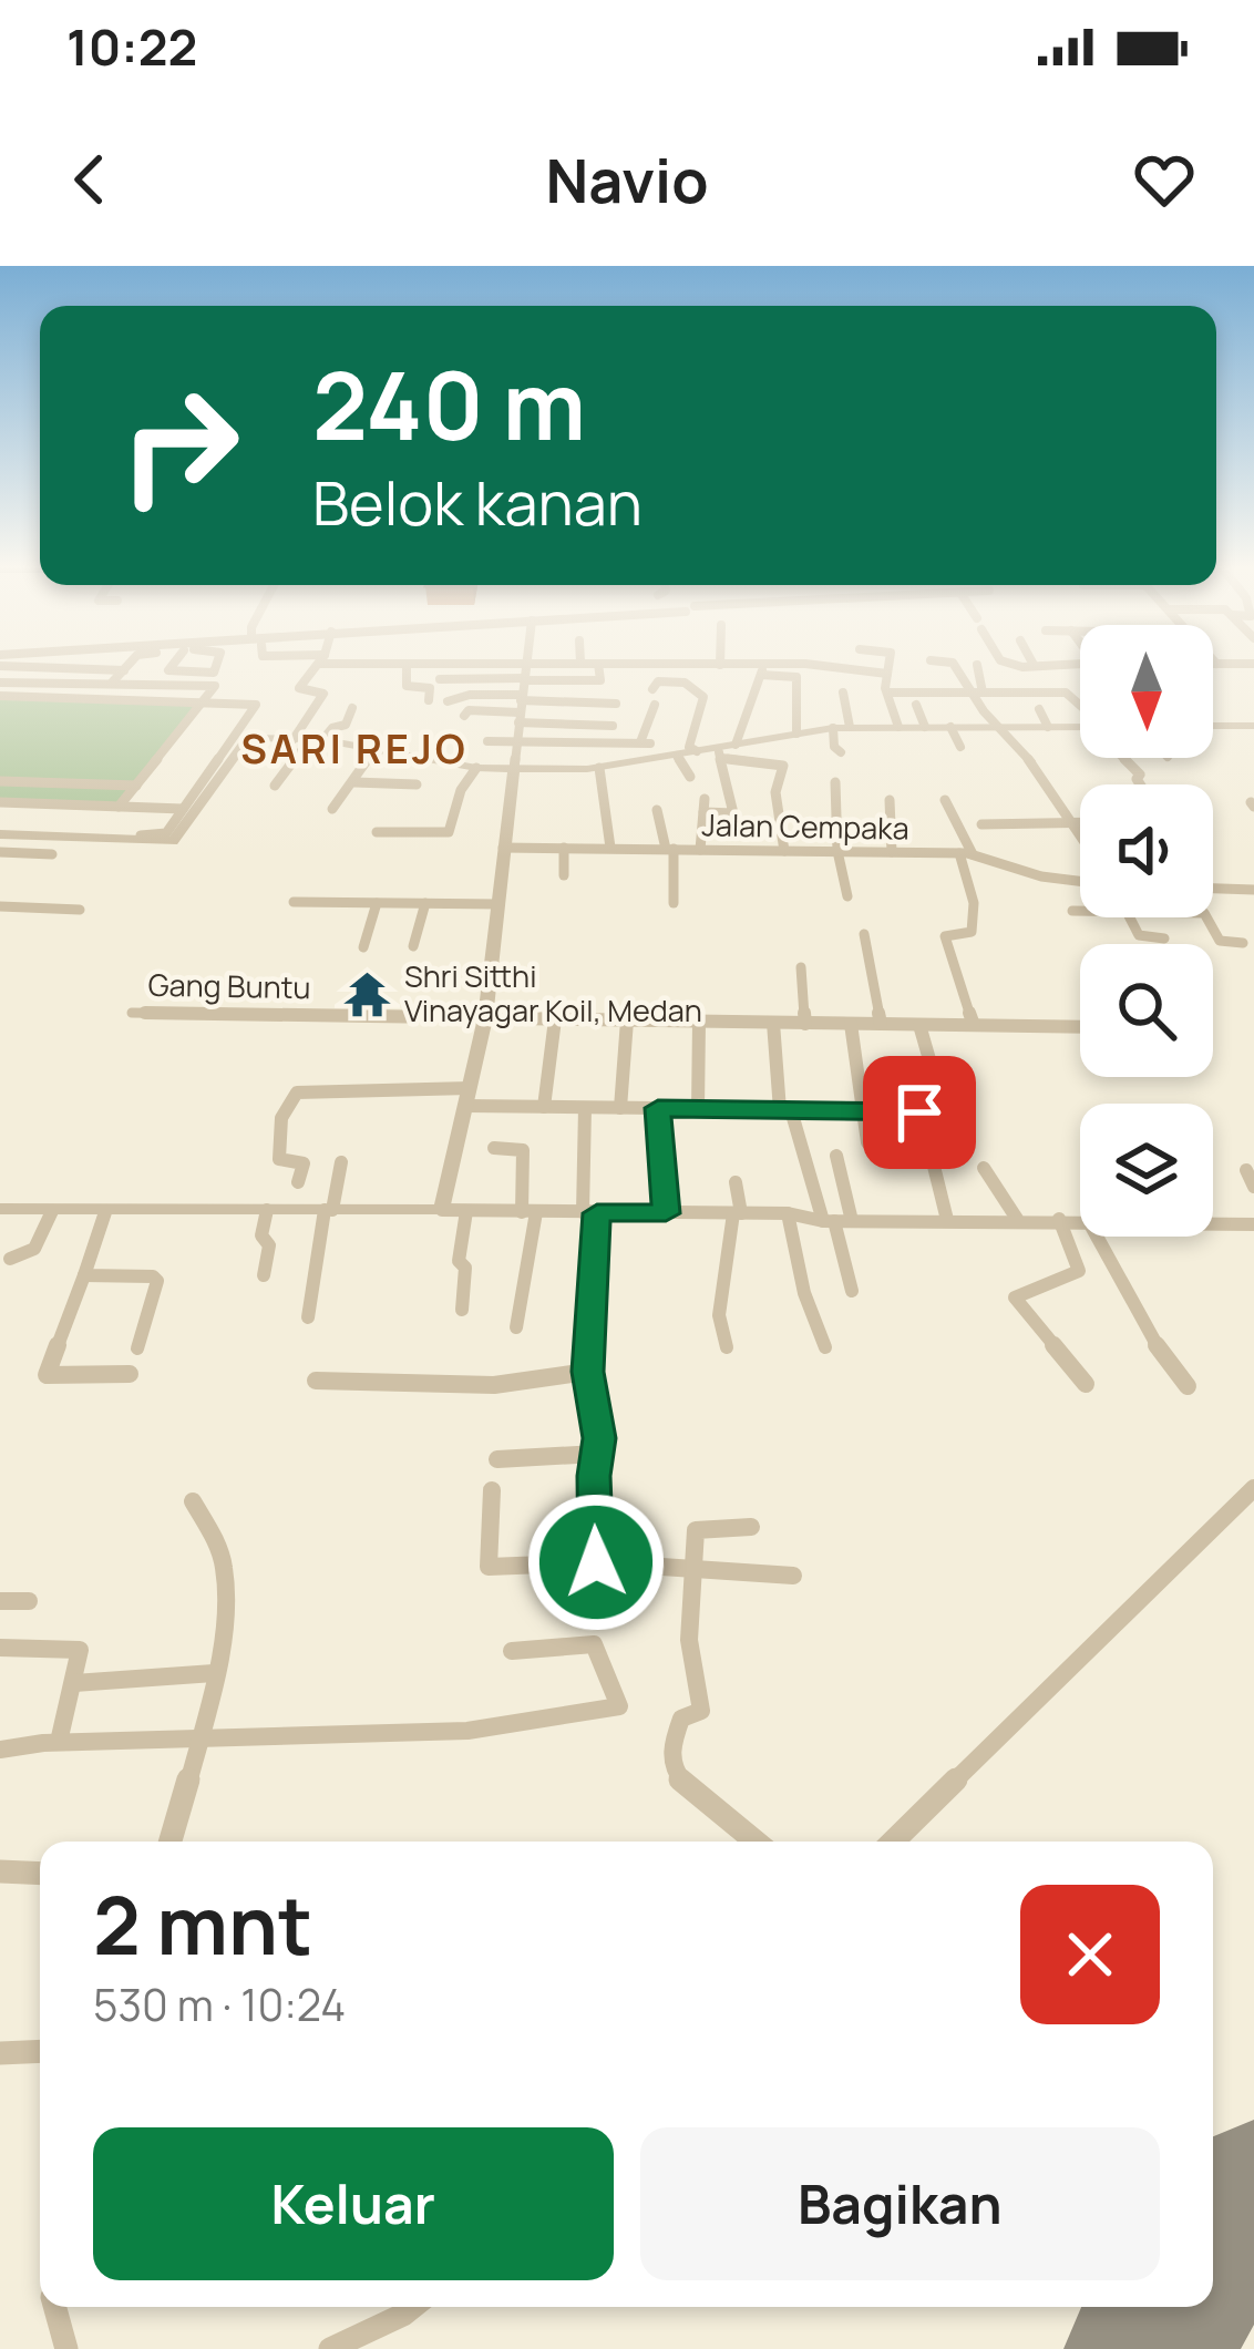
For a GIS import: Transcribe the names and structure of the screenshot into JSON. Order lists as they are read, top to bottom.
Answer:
{
  "streets": {
    "street": ["Jalan Cempaka", "Gang Buntu"]
  },
  "districts": ["SARI REJO"],
  "places": {
    "temple": ["Shri Sitthi Vinayagar Koil, Medan"]
  },
  "north": "bottom",
  "page": {
    "status": "10:22",
    "header": "Navio",
    "turn": ["240 m", "Belok kanan"],
    "heading": ["2 mnt", "530 m · 10:24"],
    "buttons": ["Keluar", "Bagikan"]
  }
}
